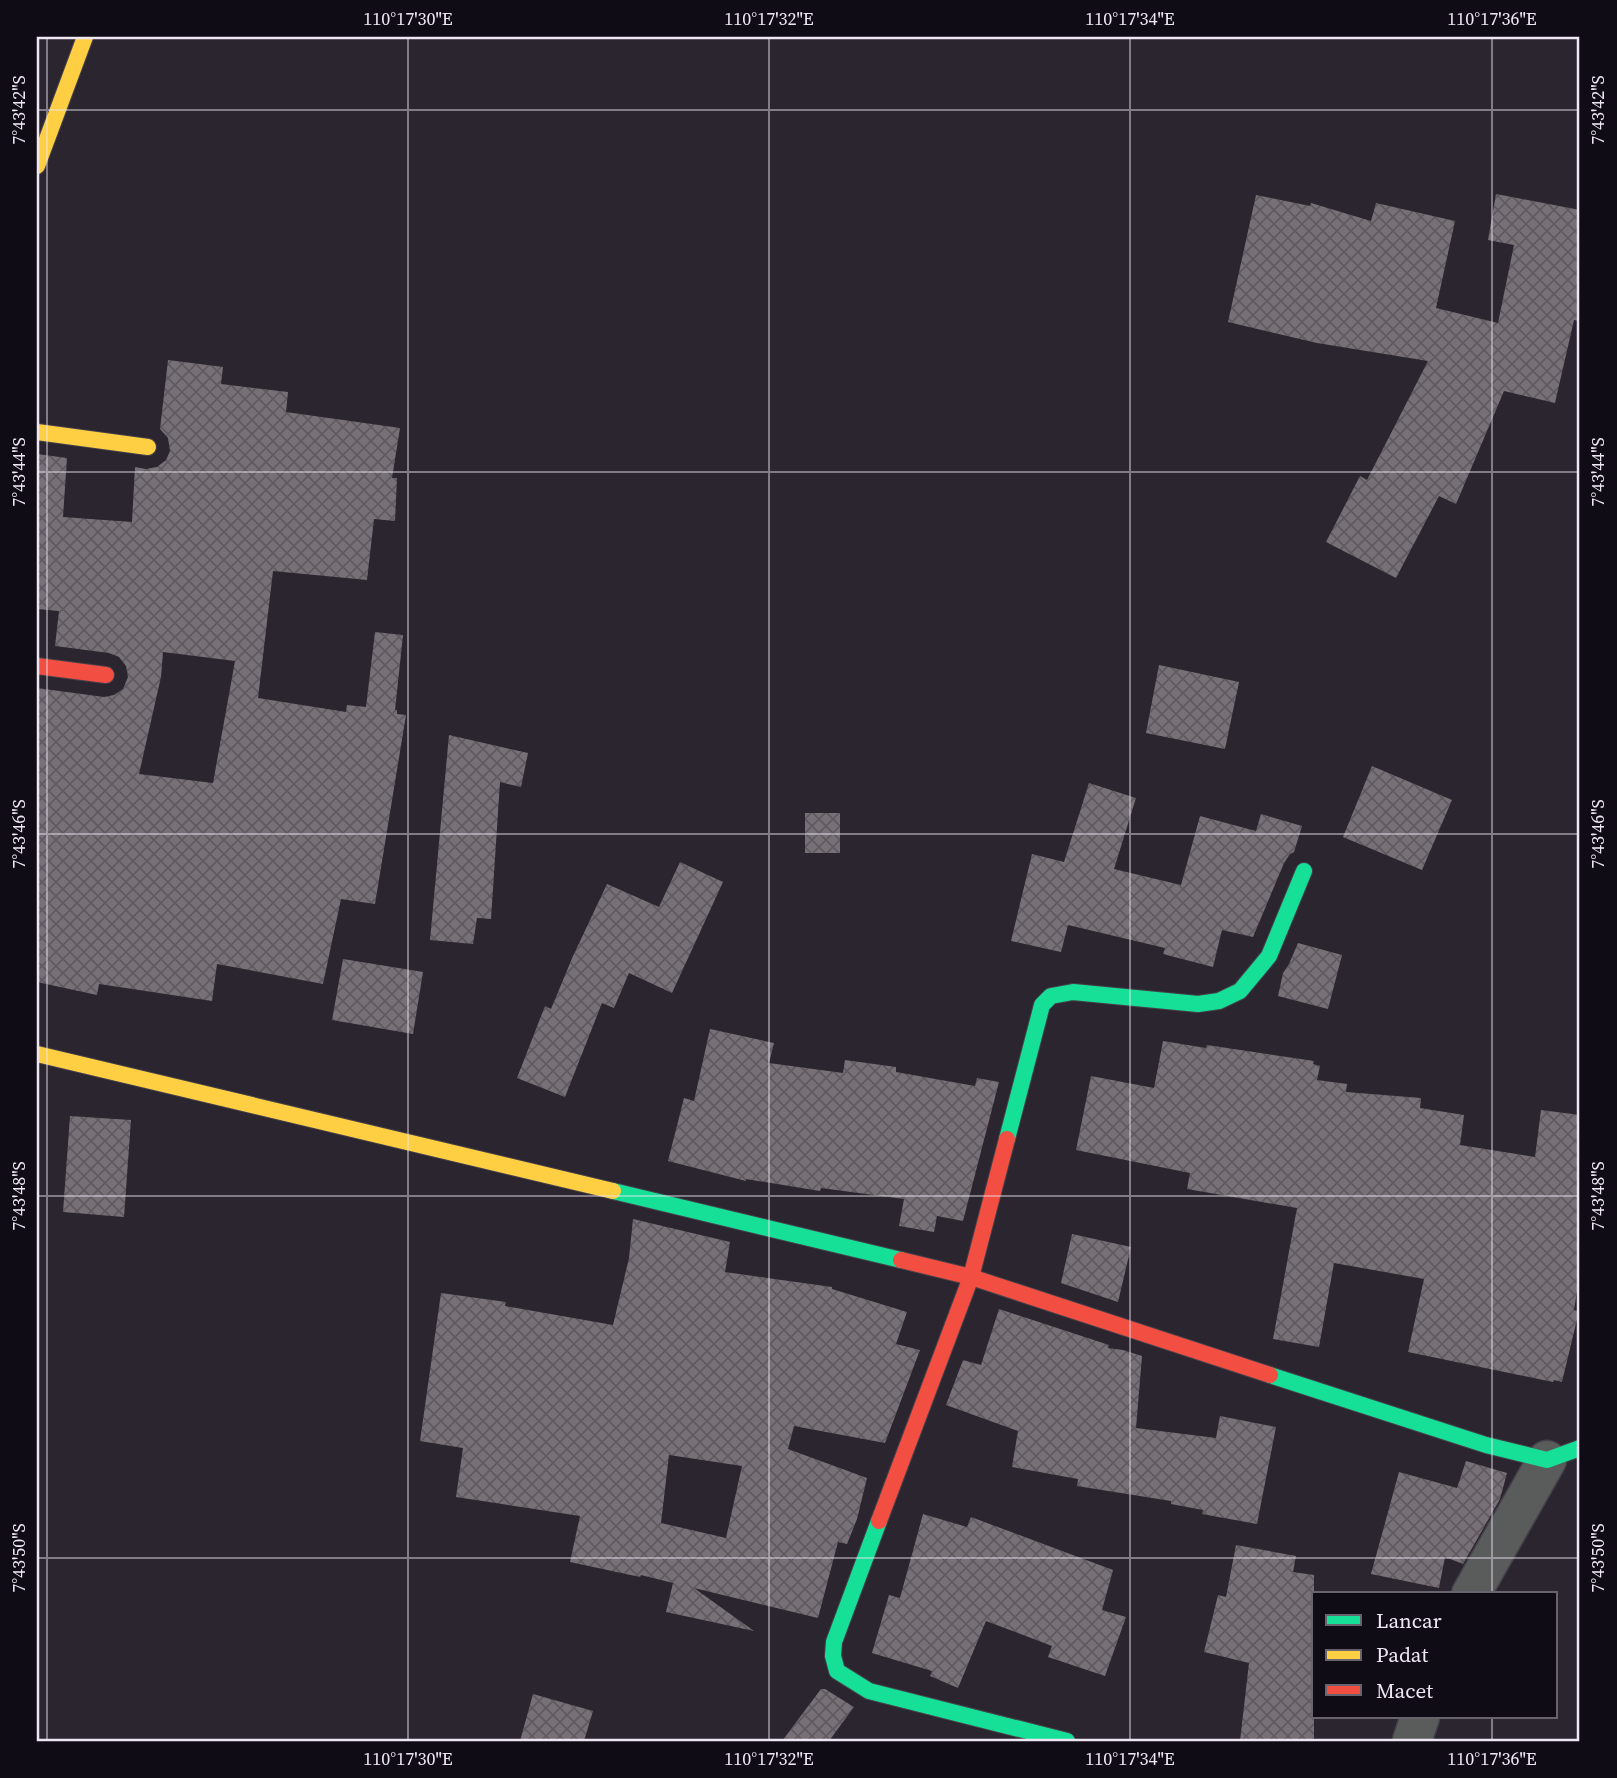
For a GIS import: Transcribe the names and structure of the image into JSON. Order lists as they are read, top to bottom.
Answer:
{
  "legend": ["Lancar", "Padat", "Macet"],
  "coordinates": [
    "110°17'30\"E",
    "110°17'32\"E",
    "110°17'34\"E",
    "110°17'36\"E",
    "7°43'42\"S",
    "7°43'44\"S",
    "7°43'46\"S",
    "7°43'48\"S",
    "7°43'50\"S"
  ]
}
